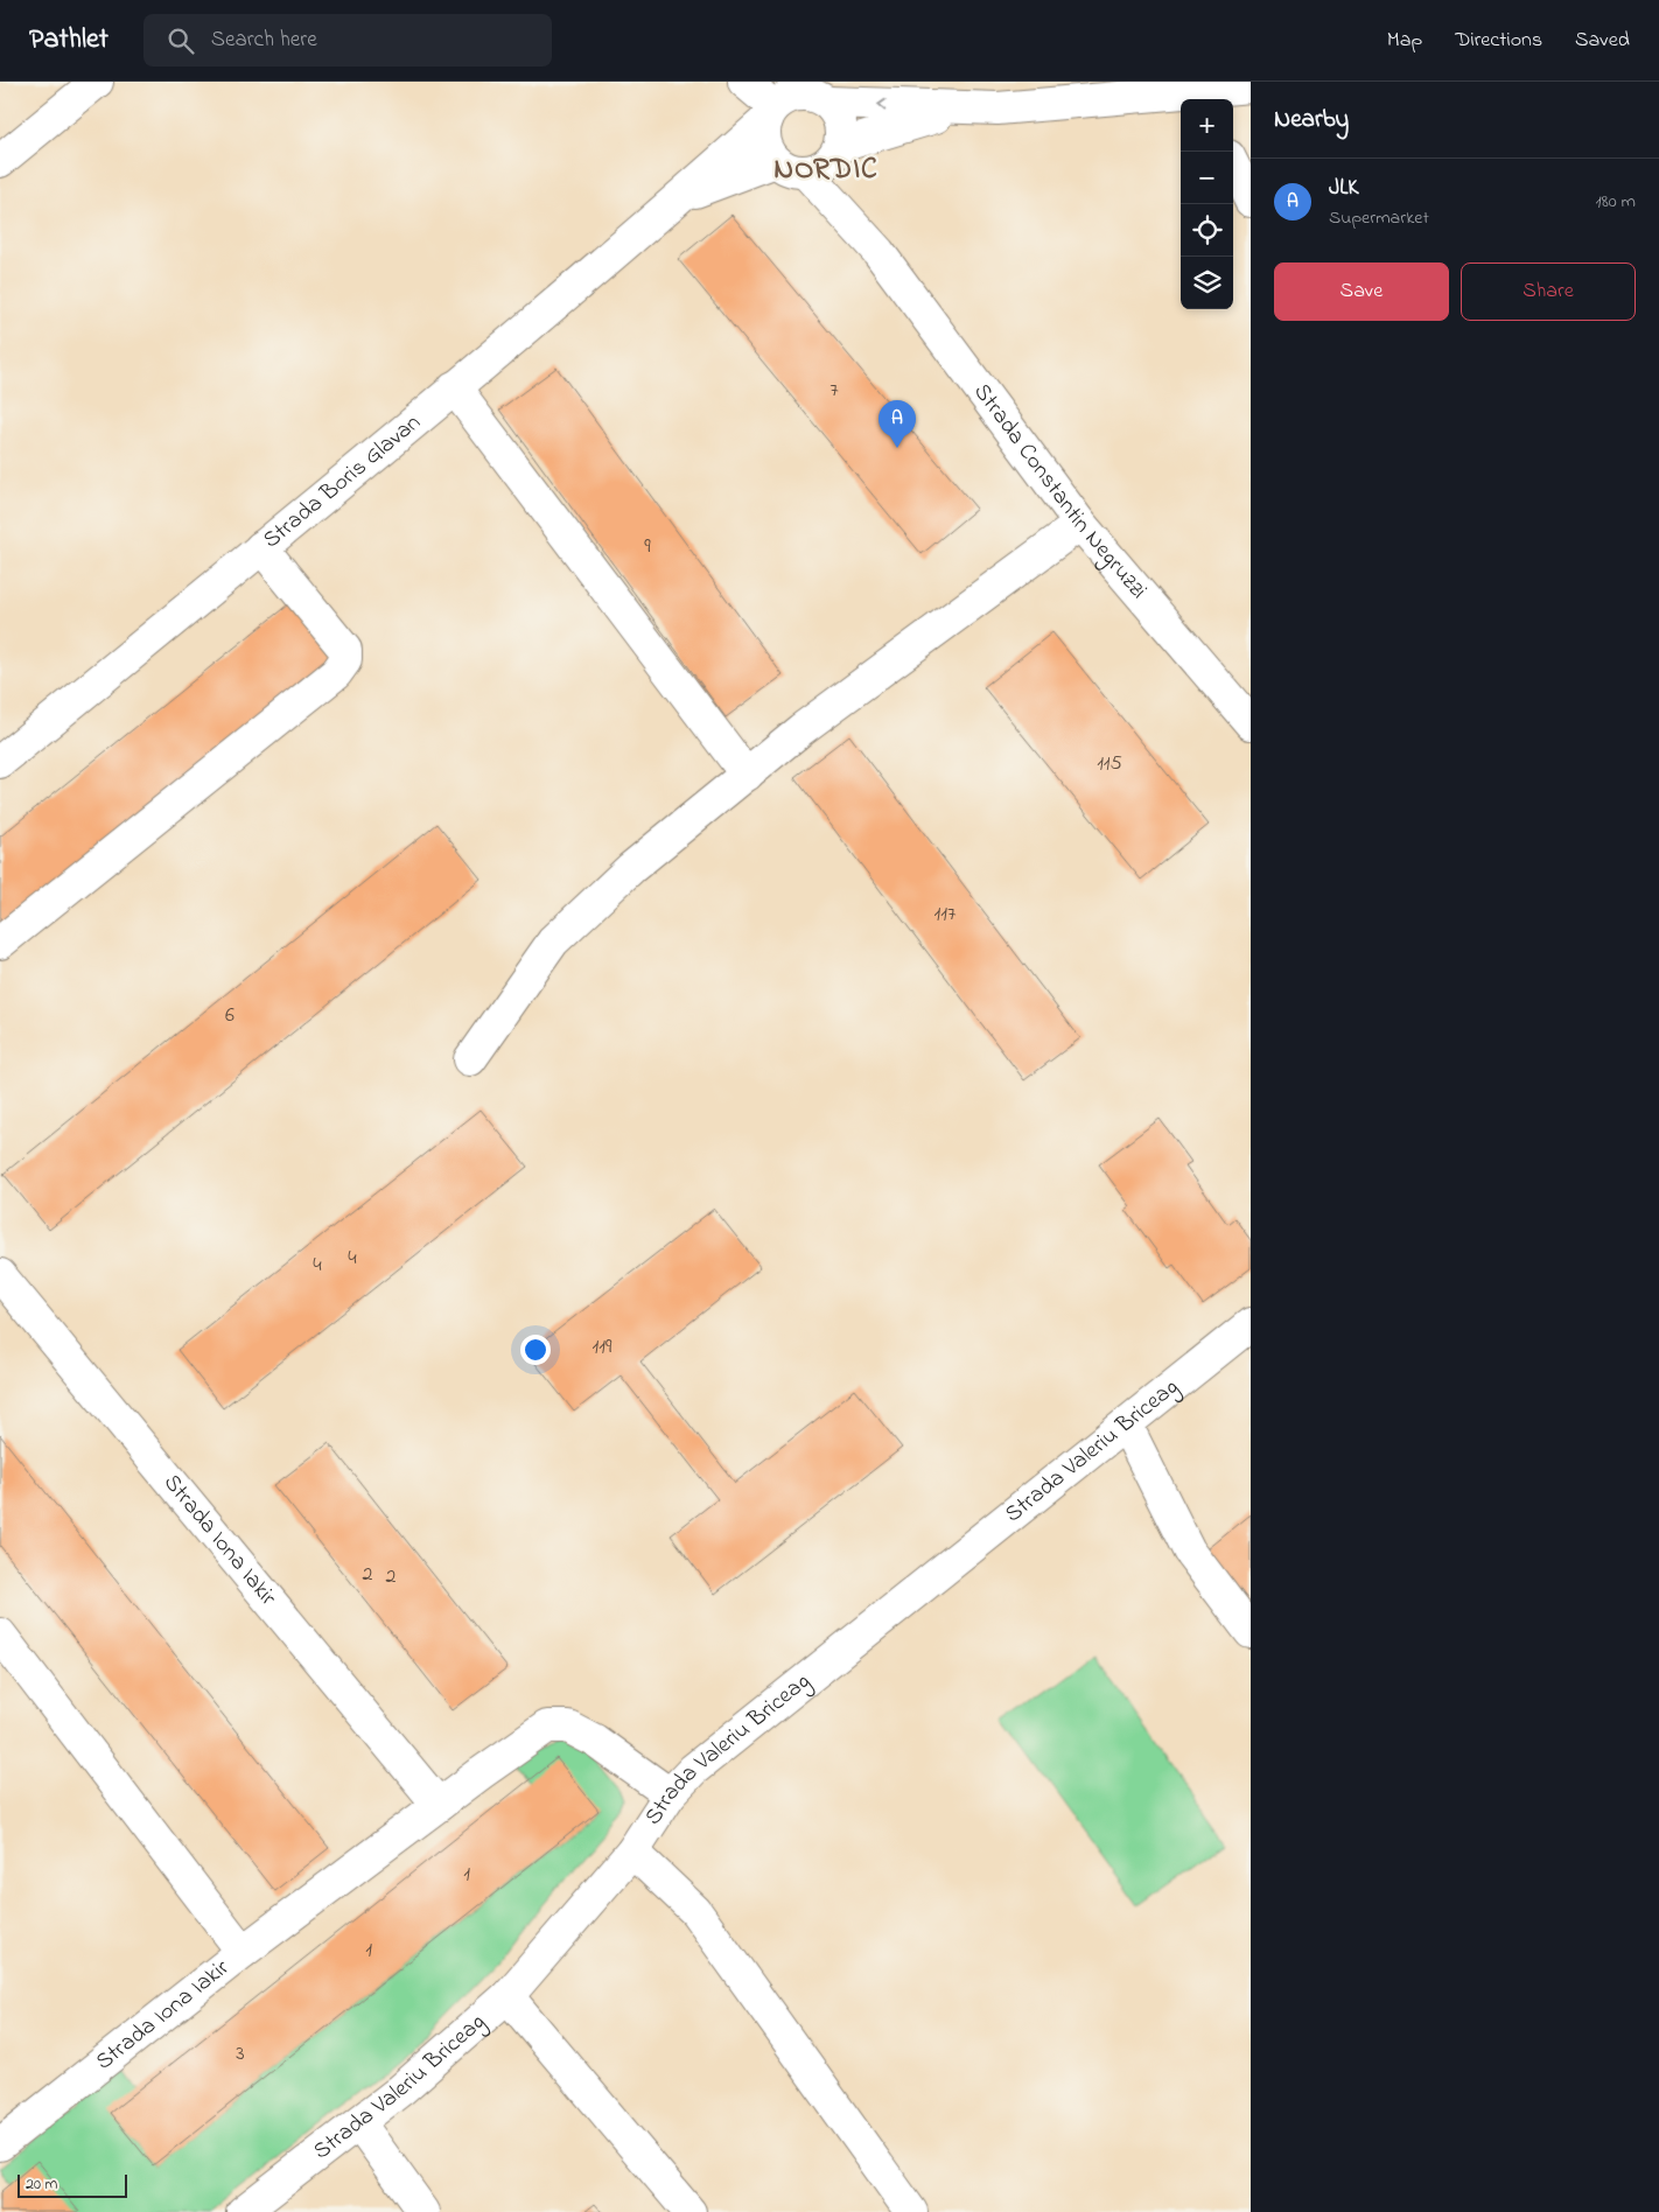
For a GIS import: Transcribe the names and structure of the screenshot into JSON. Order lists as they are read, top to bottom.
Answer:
{
  "streets": {
    "street": [
      "Strada Boris Glavan",
      "Strada Constantin Negruzzi",
      "Strada Valeriu Briceag",
      "Strada Iona Iakir"
    ]
  },
  "crossings": [
    ["Strada Boris Glavan", "Strada Constantin Negruzzi"],
    ["Strada Valeriu Briceag", "Strada Iona Iakir"]
  ],
  "districts": ["NORDIC"],
  "house_numbers": [
    "7",
    "9",
    "115",
    "117",
    "6",
    "4",
    "4",
    "119",
    "2",
    "2",
    "1",
    "1",
    "3"
  ],
  "scale_bar": "20 m",
  "page": {
    "header": "Pathlet",
    "search": "Search here",
    "nav": ["Map", "Directions", "Saved"],
    "heading": "Nearby",
    "map_buttons": ["+", "−"],
    "list": [
      {
        "mark": "A",
        "name": "JLK",
        "note": "Supermarket",
        "value": "180 m"
      }
    ],
    "buttons": ["Save", "Share"],
    "pins": "A",
    "scale": "20 m"
  }
}
